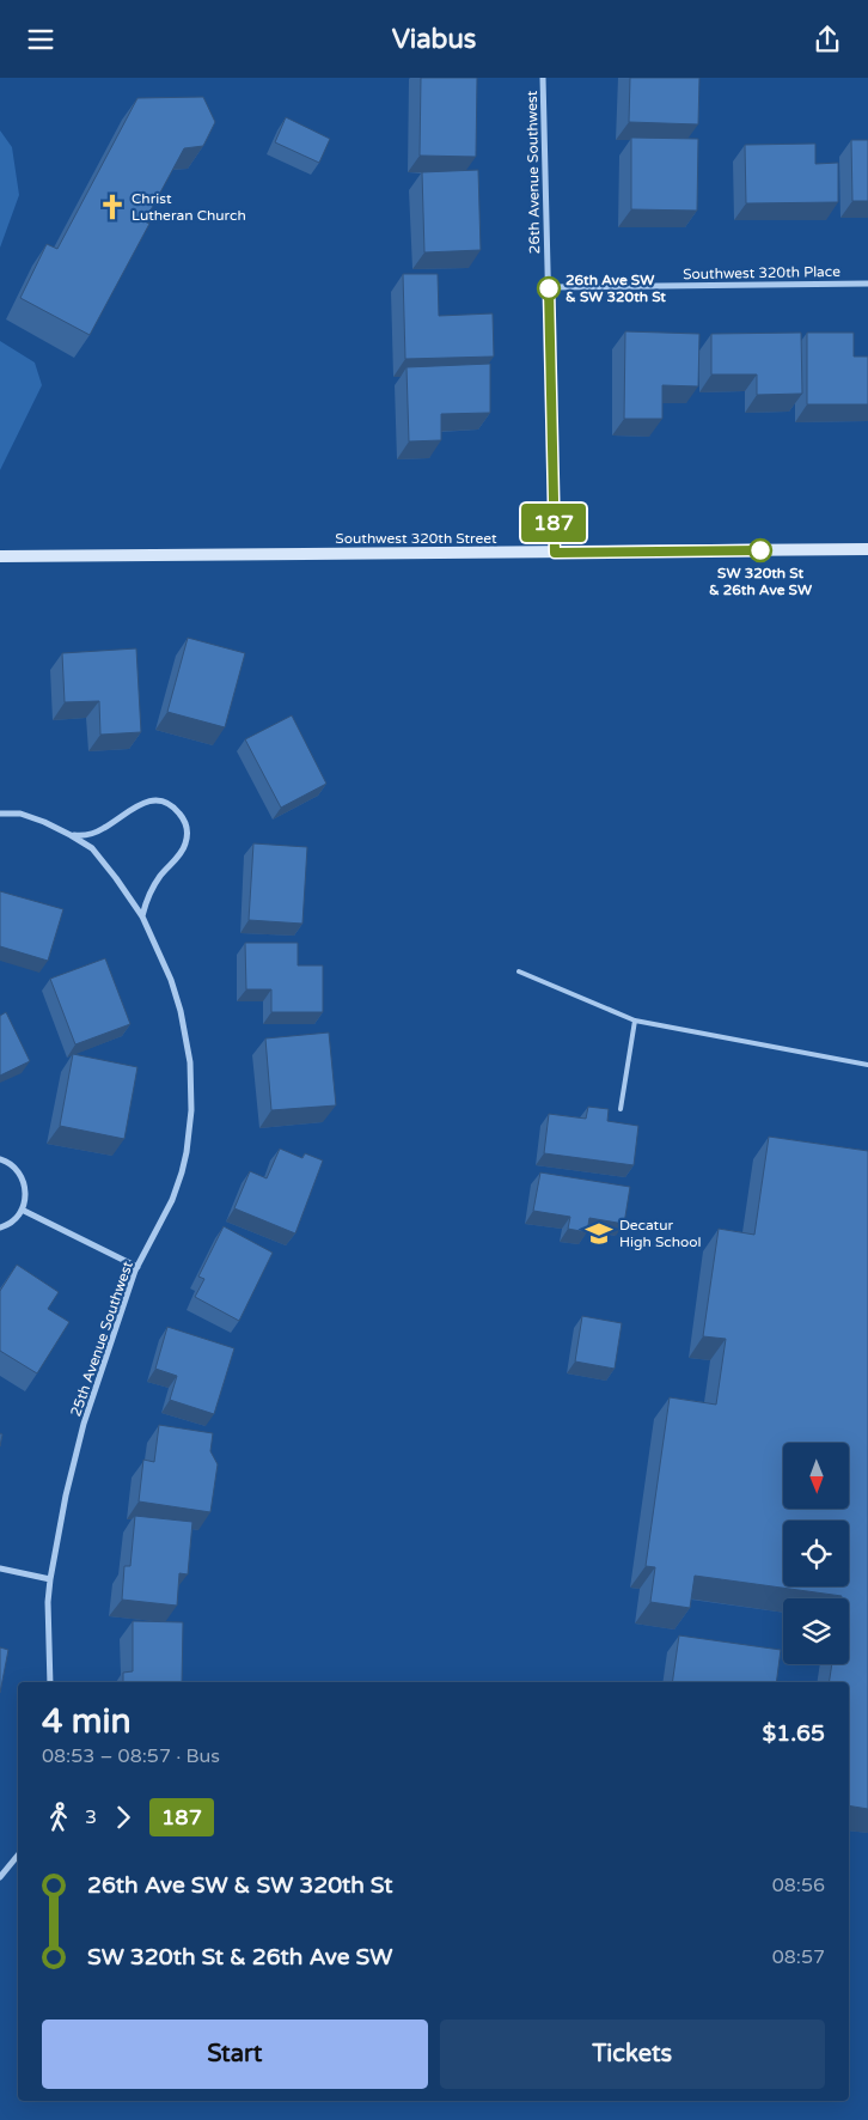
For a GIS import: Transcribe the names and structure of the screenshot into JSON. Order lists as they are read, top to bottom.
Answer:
{
  "streets": {
    "main road": ["Southwest 320th Street"],
    "street": ["26th Avenue Southwest", "Southwest 320th Place", "25th Avenue Southwest"]
  },
  "crossings": [
    ["26th Avenue Southwest", "Southwest 320th Place"],
    ["26th Avenue Southwest", "Southwest 320th Street"]
  ],
  "places": {
    "church": ["Christ Lutheran Church"],
    "other": ["26th Ave SW & SW 320th St", "SW 320th St & 26th Ave SW"],
    "school or university": ["Decatur High School"]
  },
  "lines": ["bus line 187"],
  "north": "bottom",
  "page": {
    "header": "Viabus",
    "on_map": "187",
    "heading": ["4 min", "08:53 – 08:57 · Bus", "$1.65"],
    "legs": ["3", "187"],
    "list": [
      {
        "name": "26th Ave SW & SW 320th St",
        "value": "08:56"
      },
      {
        "name": "SW 320th St & 26th Ave SW",
        "value": "08:57"
      }
    ],
    "buttons": ["Start", "Tickets"]
  }
}
